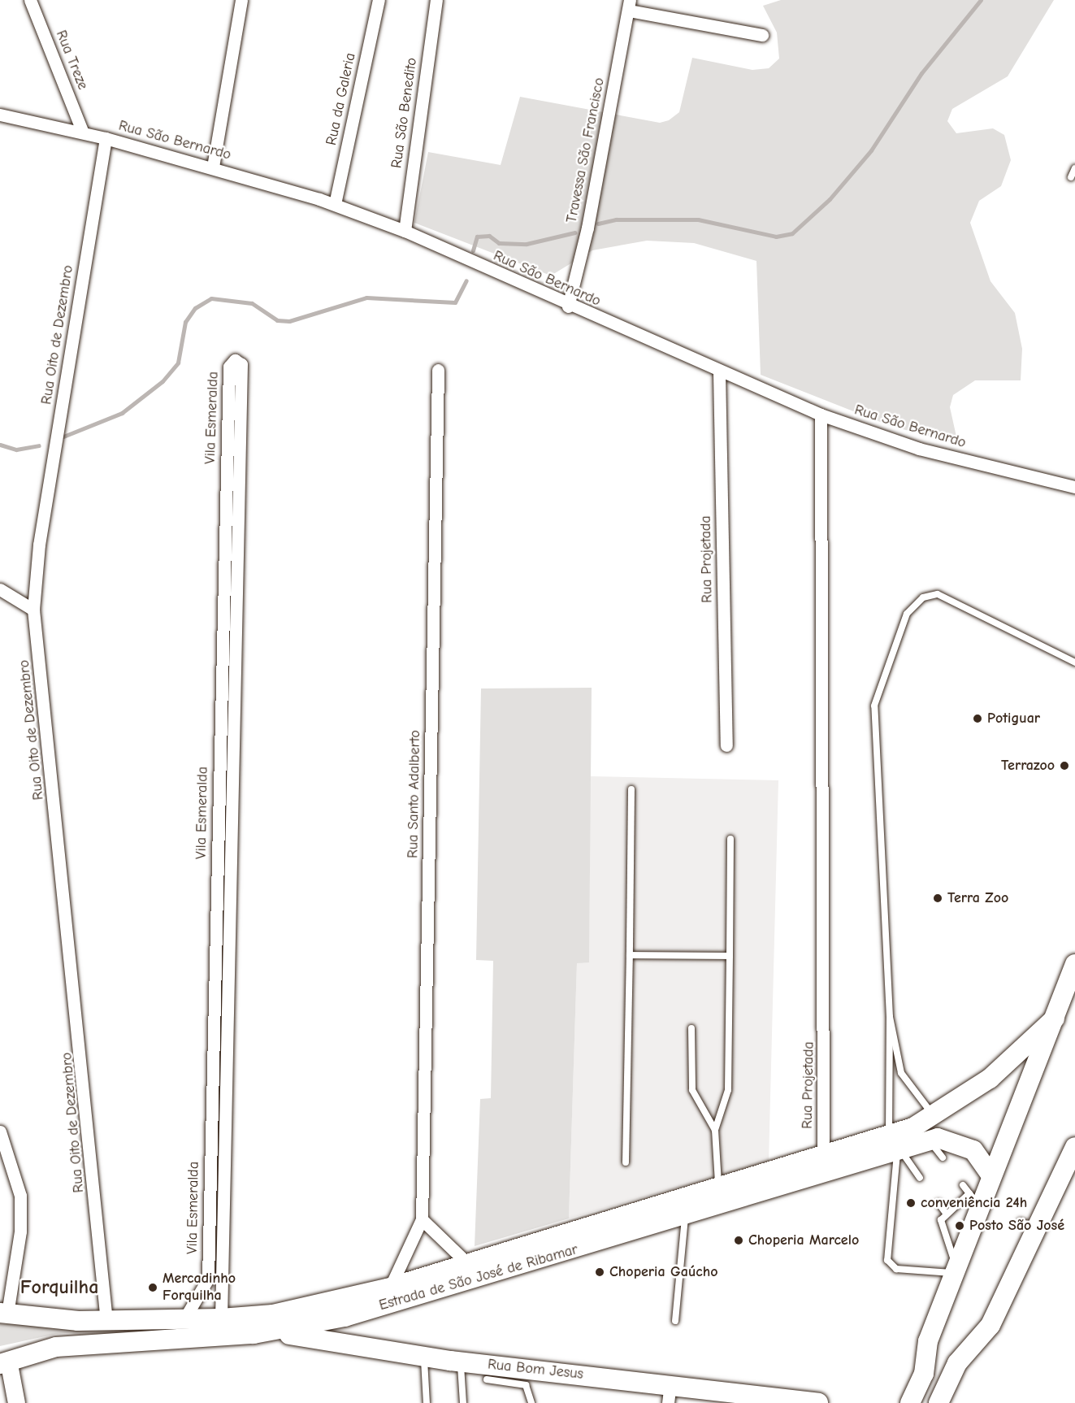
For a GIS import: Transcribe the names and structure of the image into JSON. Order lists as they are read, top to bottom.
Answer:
{
  "streets": {
    "main road": ["Estrada de São José de Ribamar", "Rua Bom Jesus"],
    "street": [
      "Rua Treze",
      "Rua da Galeria",
      "Rua São Benedito",
      "Rua São Bernardo",
      "Travessa São Francisco",
      "Rua Oito de Dezembro",
      "Vila Esmeralda",
      "Rua Projetada",
      "Rua Santo Adalberto"
    ]
  },
  "crossings": [
    ["Rua Treze", "Rua São Bernardo"],
    ["Rua da Galeria", "Rua São Bernardo"],
    ["Rua São Benedito", "Rua São Bernardo"],
    ["Rua São Bernardo", "Travessa São Francisco"],
    ["Rua São Bernardo", "Rua Oito de Dezembro"],
    ["Rua São Bernardo", "Rua Projetada"],
    ["Rua Oito de Dezembro", "Estrada de São José de Ribamar"],
    ["Vila Esmeralda", "Estrada de São José de Ribamar"],
    ["Rua Projetada", "Estrada de São José de Ribamar"],
    ["Rua Santo Adalberto", "Estrada de São José de Ribamar"],
    ["Estrada de São José de Ribamar", "Rua Bom Jesus"]
  ],
  "districts": ["Forquilha"],
  "places": [
    "Potiguar",
    "Terrazoo",
    "Terra Zoo",
    "conveniência 24h",
    "Posto São José",
    "Choperia Marcelo",
    "Choperia Gaúcho",
    "Mercadinho Forquilha"
  ]
}
